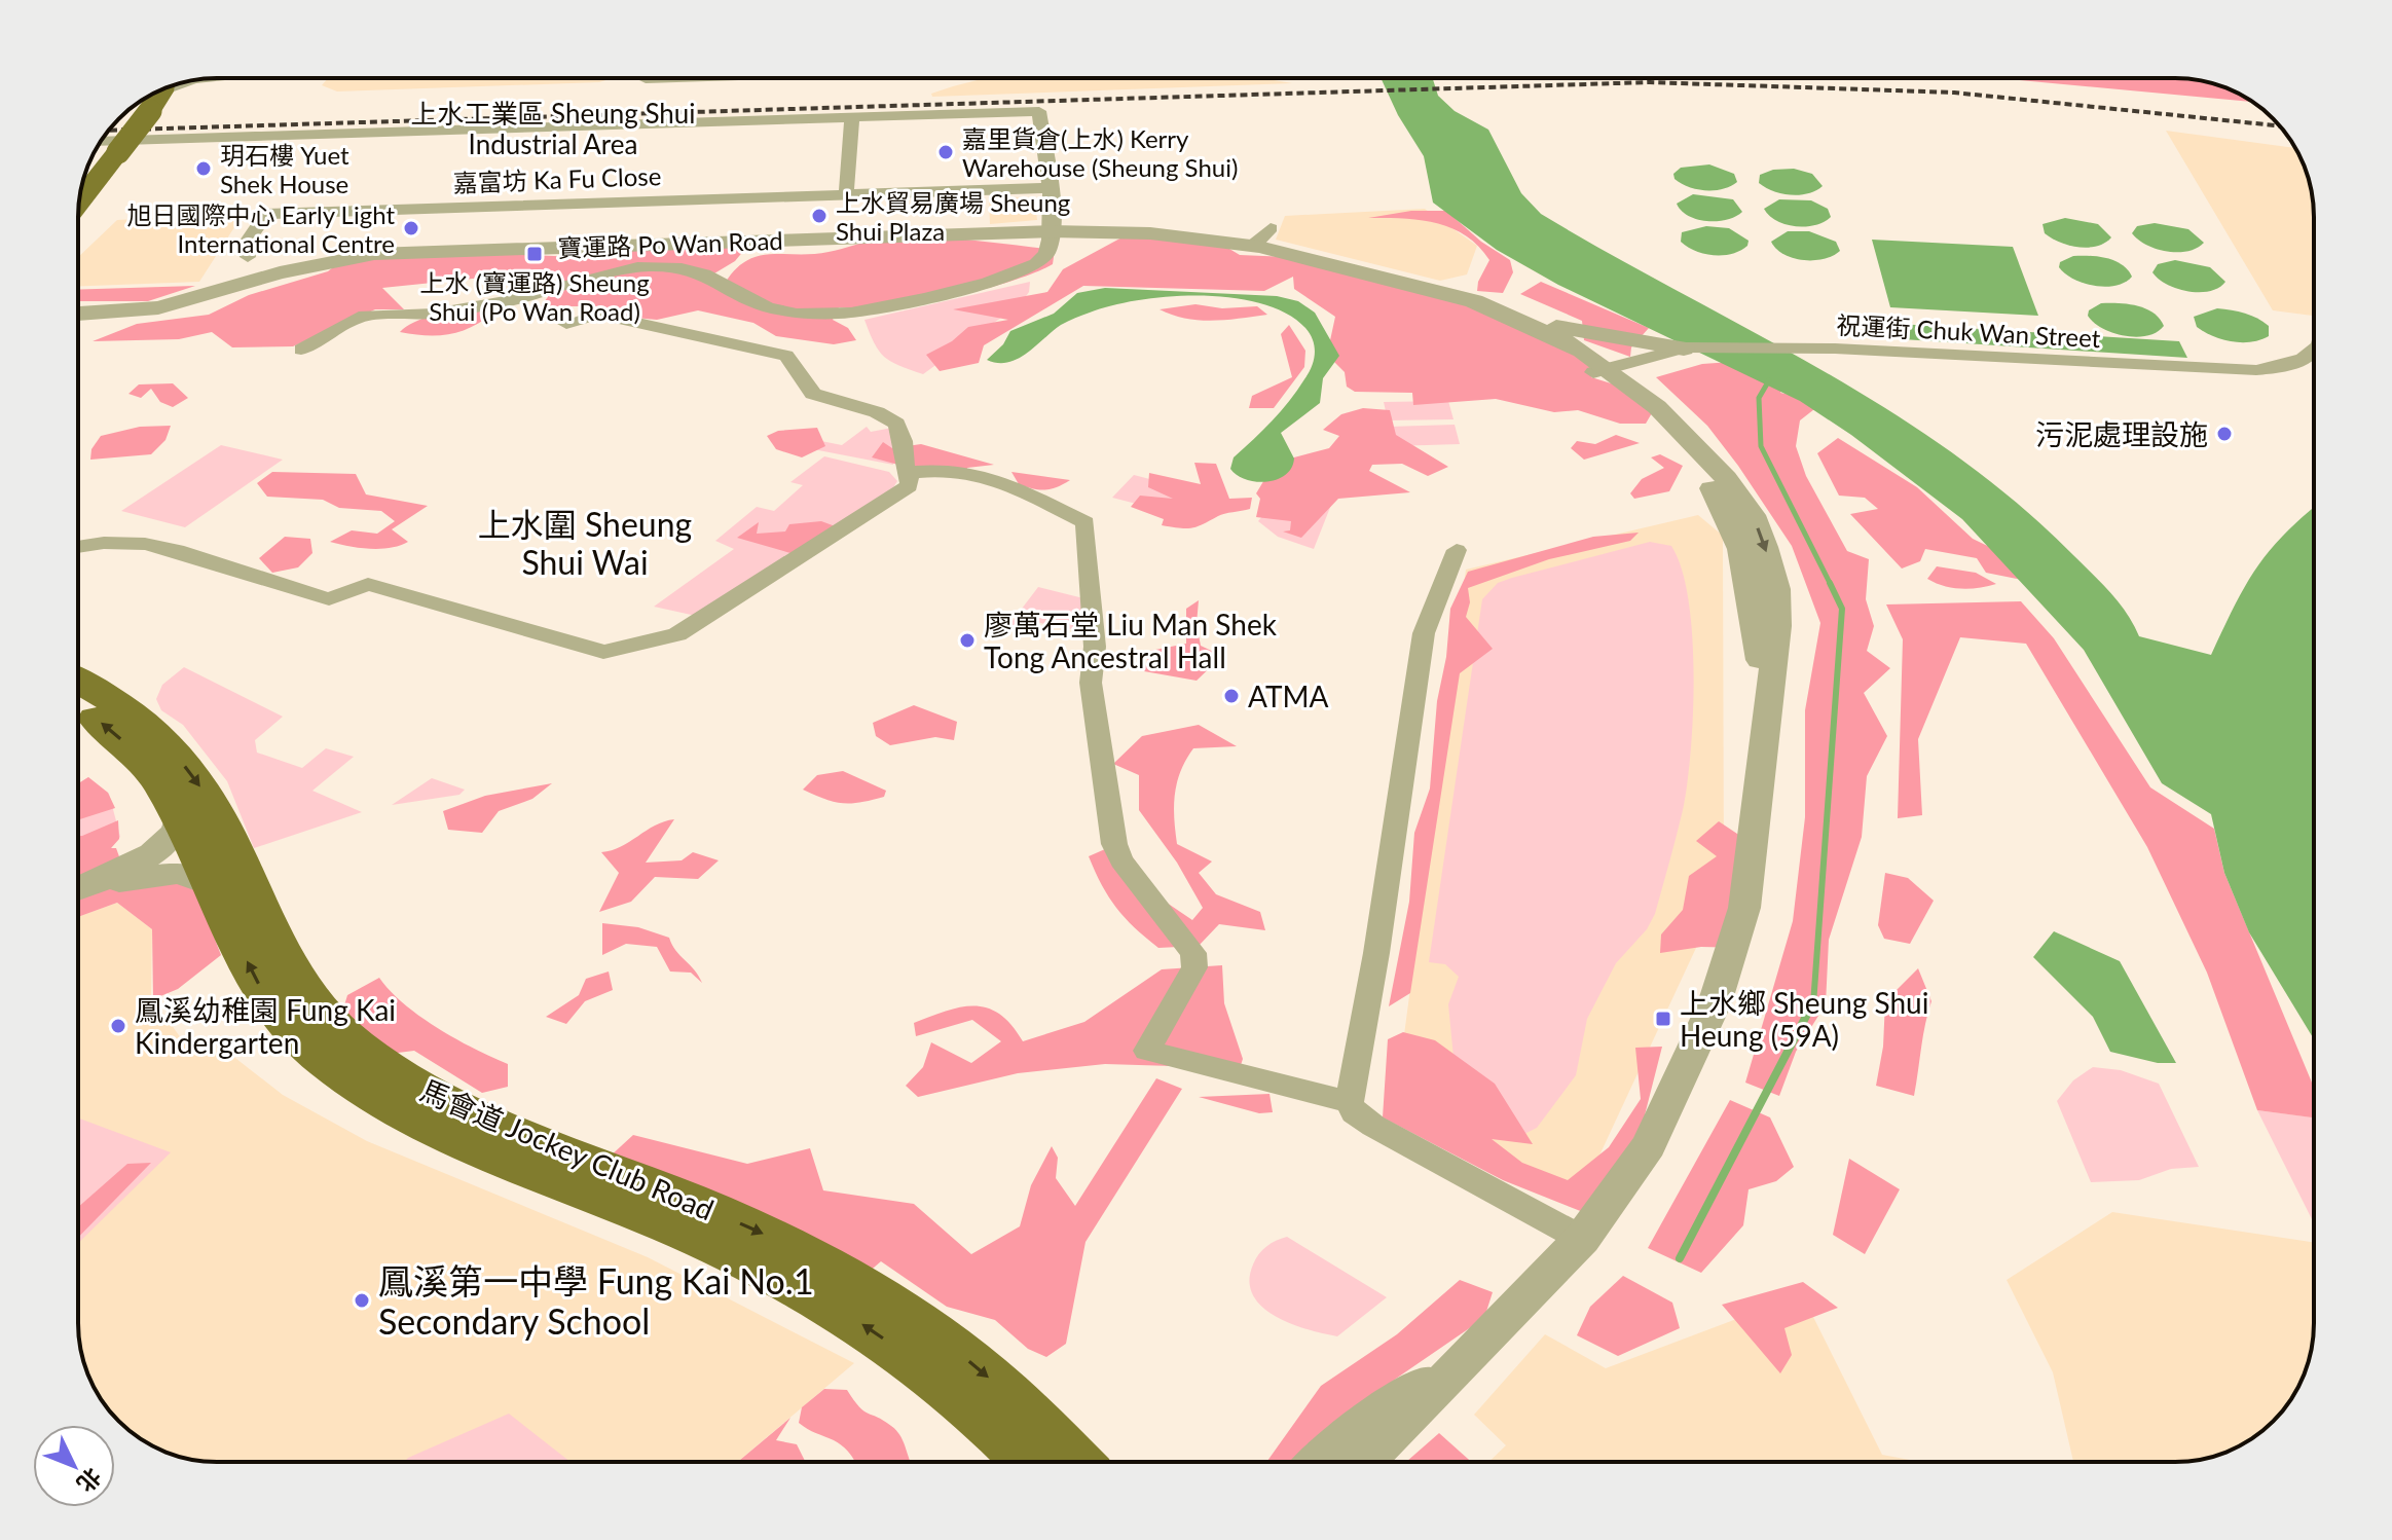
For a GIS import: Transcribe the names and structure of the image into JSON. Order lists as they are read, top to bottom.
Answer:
{
  "streets": {
    "main road": ["馬會道 Jockey Club Road"],
    "street": ["嘉富坊 Ka Fu Close", "寶運路 Po Wan Road", "祝運街 Chuk Wan Street"]
  },
  "crossings": [
    ["寶運路 Po Wan Road", "祝運街 Chuk Wan Street"]
  ],
  "districts": ["上水工業區 Sheung Shui Industrial Area", "上水圍 Sheung Shui Wai"],
  "places": {
    "other": [
      "嘉里貨倉(上水) Kerry Warehouse (Sheung Shui)",
      "玥石樓 Yuet Shek House",
      "上水貿易廣場 Sheung Shui Plaza",
      "旭日國際中心 Early Light International Centre",
      "污泥處理設施",
      "廖萬石堂 Liu Man Shek Tong Ancestral Hall",
      "ATMA",
      "鳳溪幼稚園 Fung Kai Kindergarten",
      "鳳溪第一中學 Fung Kai No.1 Secondary School"
    ],
    "transit": ["上水 (寶運路) Sheung Shui (Po Wan Road)", "上水鄉 Sheung Shui Heung (59A)"]
  },
  "north": "bottom right"
}
